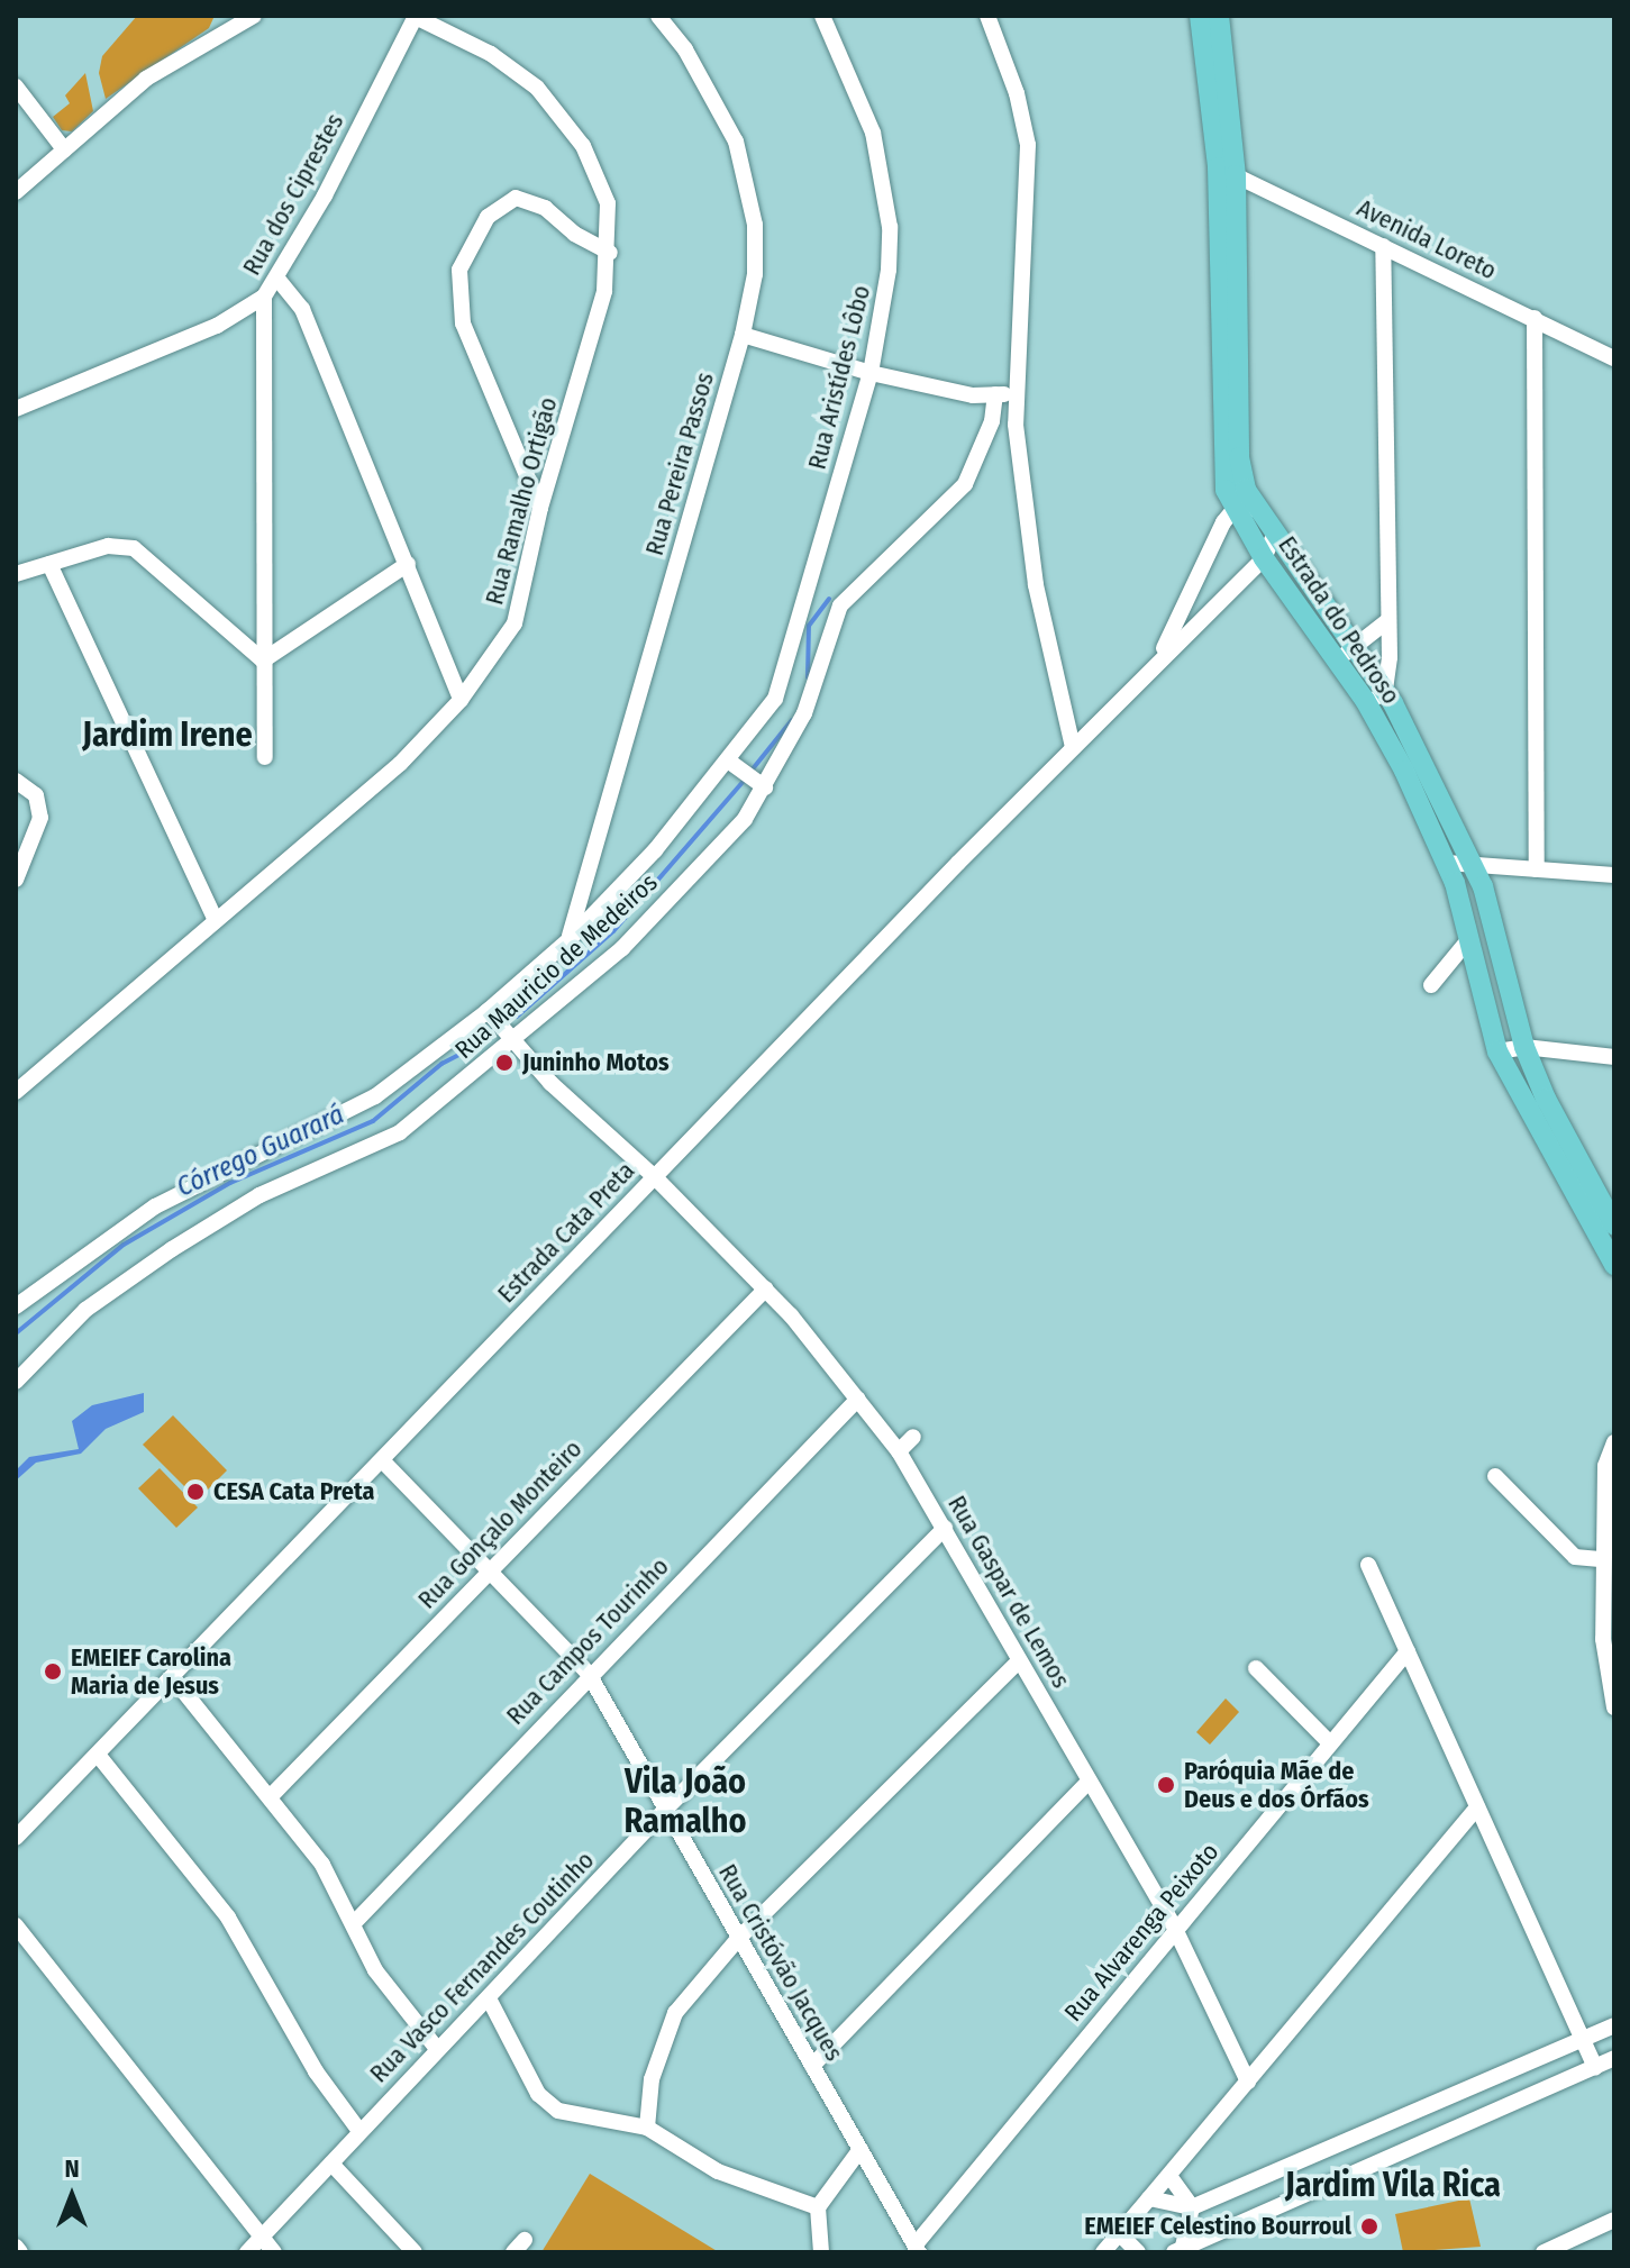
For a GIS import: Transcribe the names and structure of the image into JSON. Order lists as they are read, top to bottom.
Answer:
{
  "streets": {
    "main road": ["Estrada do Pedroso"],
    "street": [
      "Rua dos Ciprestes",
      "Avenida Loreto",
      "Rua Aristídes Lôbo",
      "Rua Pereira Passos",
      "Rua Ramalho Ortigão",
      "Rua Mauricio de Medeiros",
      "Estrada Cata Preta",
      "Rua Gonçalo Monteiro",
      "Rua Gaspar de Lemos",
      "Rua Campos Tourinho",
      "Rua Alvarenga Peixoto",
      "Rua Cristóvão Jacques",
      "Rua Vasco Fernandes Coutinho"
    ]
  },
  "crossings": [
    ["Rua dos Ciprestes", "Rua Ramalho Ortigão"],
    ["Avenida Loreto", "Estrada do Pedroso"],
    ["Estrada do Pedroso", "Estrada Cata Preta"],
    ["Rua Mauricio de Medeiros", "Rua Gaspar de Lemos"],
    ["Estrada Cata Preta", "Rua Gaspar de Lemos"],
    ["Estrada Cata Preta", "Rua Cristóvão Jacques"],
    ["Rua Gonçalo Monteiro", "Rua Gaspar de Lemos"],
    ["Rua Gonçalo Monteiro", "Rua Cristóvão Jacques"],
    ["Rua Gaspar de Lemos", "Rua Campos Tourinho"],
    ["Rua Gaspar de Lemos", "Rua Alvarenga Peixoto"],
    ["Rua Gaspar de Lemos", "Rua Vasco Fernandes Coutinho"],
    ["Rua Campos Tourinho", "Rua Cristóvão Jacques"],
    ["Rua Alvarenga Peixoto", "Rua Cristóvão Jacques"],
    ["Rua Cristóvão Jacques", "Rua Vasco Fernandes Coutinho"]
  ],
  "districts": ["Jardim Irene", "Vila João Ramalho", "Jardim Vila Rica"],
  "water": ["Córrego Guarará"],
  "places": [
    "Juninho Motos",
    "CESA Cata Preta",
    "EMEIEF Carolina Maria de Jesus",
    "Paróquia Mãe de Deus e dos Órfãos",
    "EMEIEF Celestino Bourroul"
  ],
  "north": "top"
}
